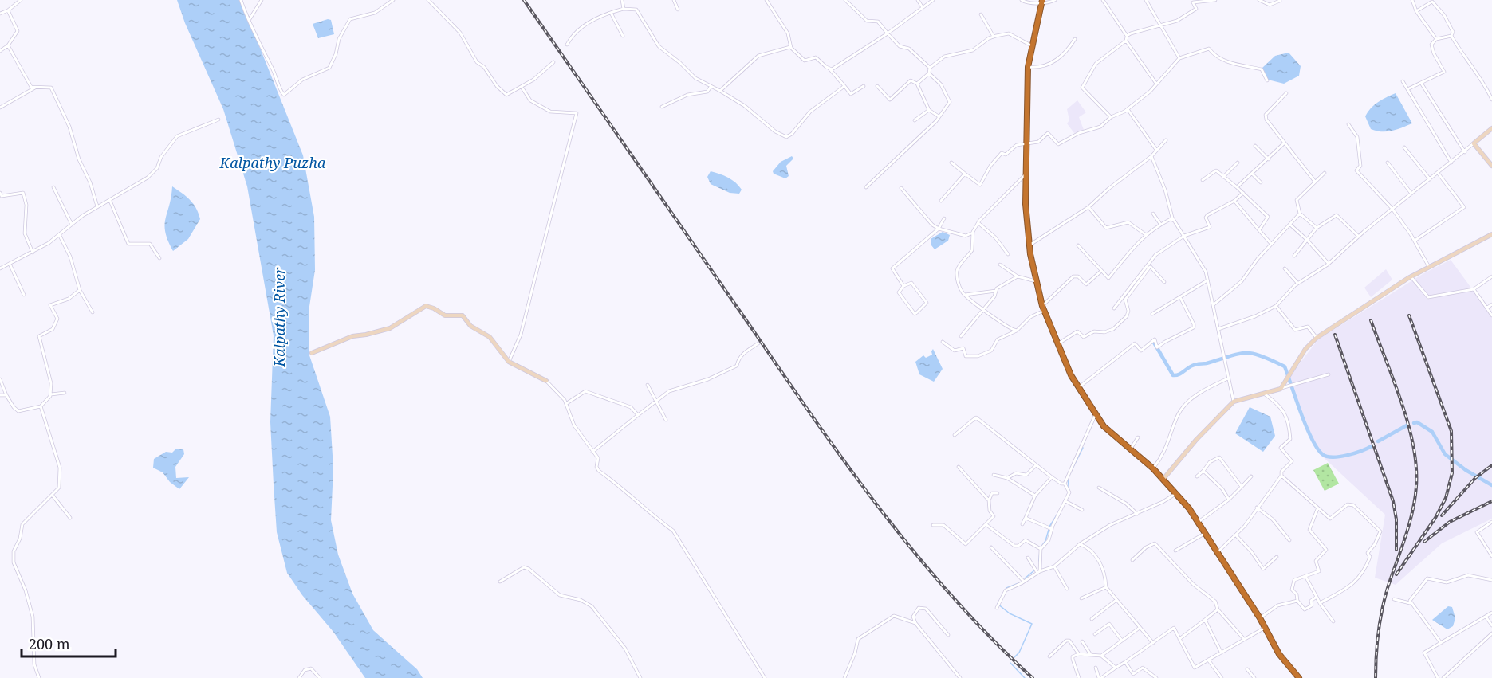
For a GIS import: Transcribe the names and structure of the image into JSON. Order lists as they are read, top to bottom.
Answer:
{
  "water": ["Kalpathy Puzha", "Kalpathy River"],
  "scale_bar": "200 m"
}
